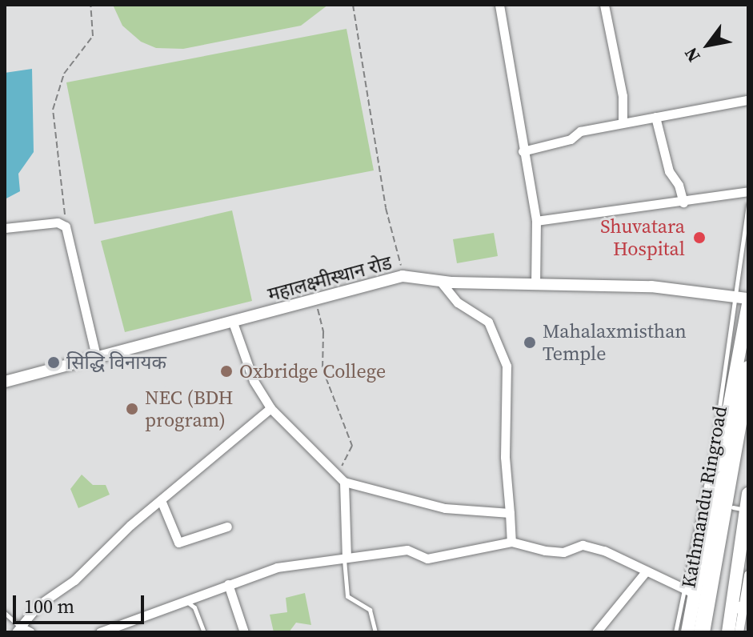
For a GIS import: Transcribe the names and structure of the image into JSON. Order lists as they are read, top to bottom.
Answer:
{
  "streets": {
    "highway": ["Kathmandu Ringroad"],
    "street": ["महालक्ष्मीस्थान रोड"]
  },
  "places": [
    "Shuvatara Hospital",
    "Mahalaxmisthan Temple",
    "सिद्धि विनायक",
    "Oxbridge College",
    "NEC (BDH program)"
  ],
  "scale_bar": "100 m",
  "north": "bottom left"
}
